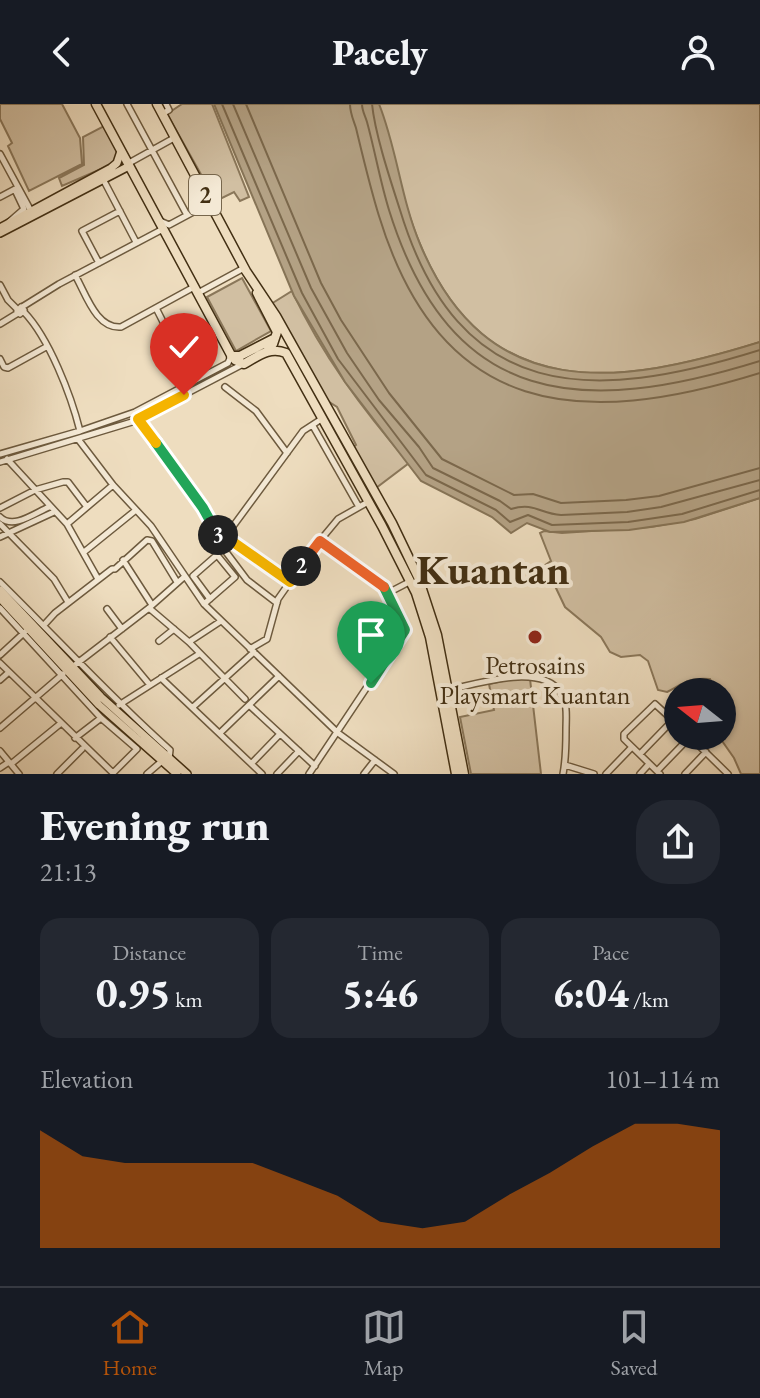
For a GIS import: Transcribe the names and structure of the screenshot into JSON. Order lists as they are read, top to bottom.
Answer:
{
  "streets": {
    "highway": ["2"]
  },
  "districts": ["Kuantan"],
  "places": ["Petrosains Playsmart Kuantan"],
  "north": "left",
  "page": {
    "header": "Pacely",
    "pins": ["3", "2"],
    "heading": ["Evening run", "21:13"],
    "stats": [
      ["Distance", "0.95 km"],
      ["Time", "5:46"],
      ["Pace", "6:04 /km"]
    ],
    "chart": ["Elevation", "101–114 m"],
    "tabs": ["Home", "Map", "Saved"]
  }
}
